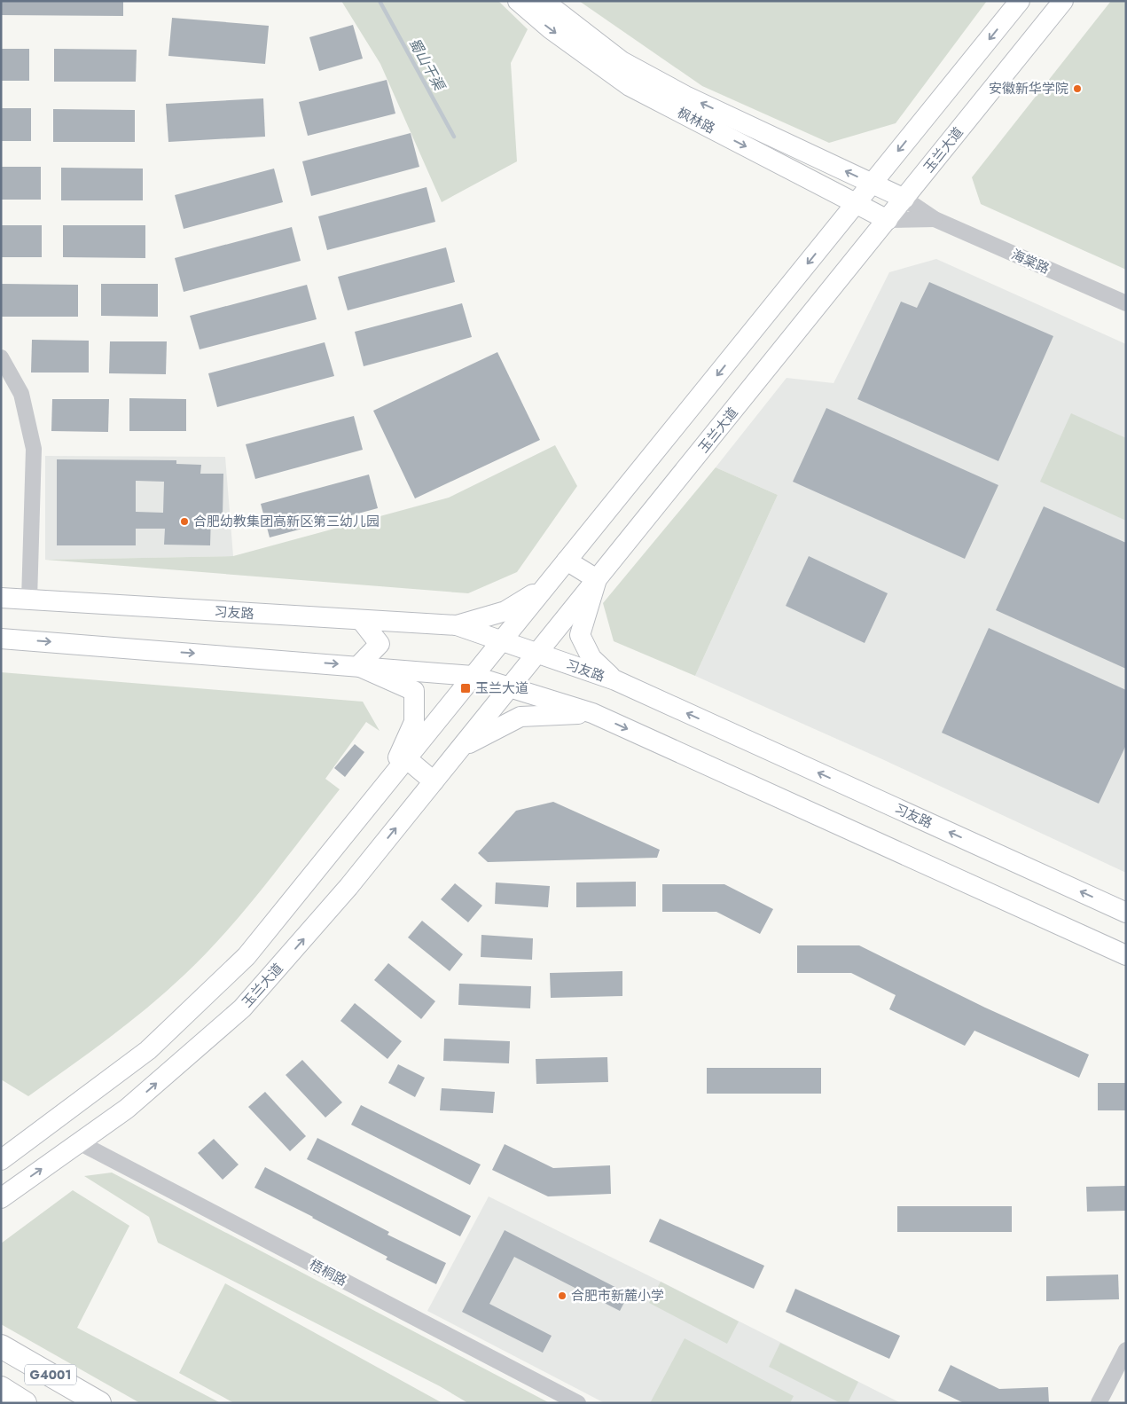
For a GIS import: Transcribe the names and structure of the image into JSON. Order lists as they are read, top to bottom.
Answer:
{
  "streets": {
    "highway": ["G4001"],
    "main road": ["枫林路", "玉兰大道", "习友路"],
    "street": ["海棠路", "梧桐路"]
  },
  "crossings": [
    ["枫林路", "玉兰大道"],
    ["枫林路", "海棠路"],
    ["玉兰大道", "海棠路"],
    ["玉兰大道", "习友路"],
    ["玉兰大道", "梧桐路"]
  ],
  "water": ["蜀山干渠"],
  "places": {
    "other": ["安徽新华学院", "合肥幼教集团高新区第三幼儿园", "合肥市新麓小学"],
    "transit": ["玉兰大道"]
  }
}
